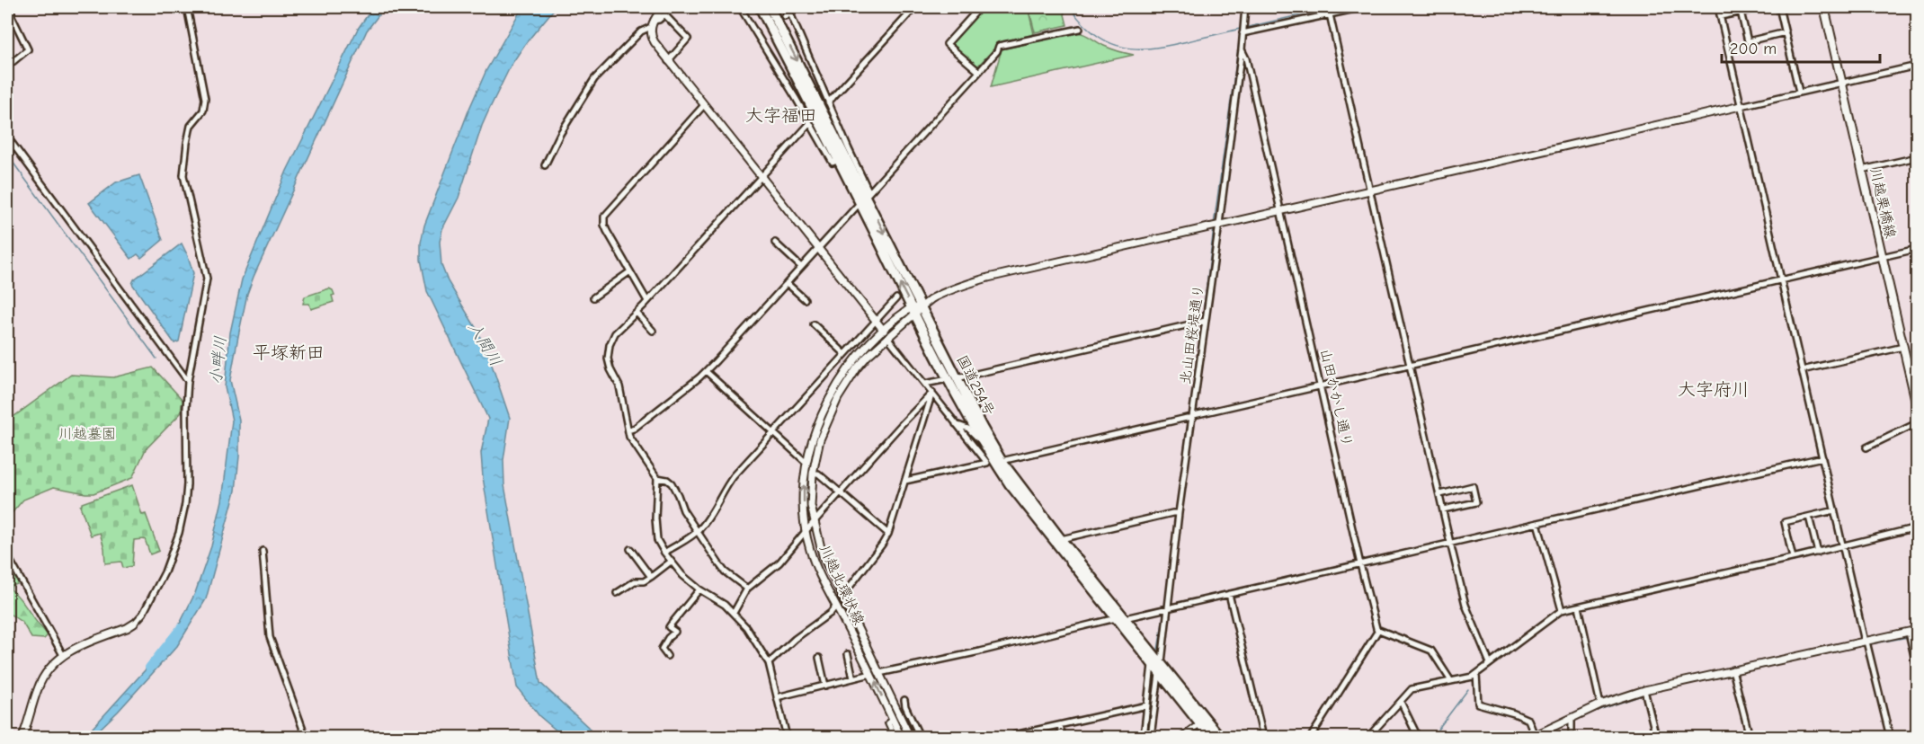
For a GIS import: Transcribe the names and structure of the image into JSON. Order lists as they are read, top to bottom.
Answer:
{
  "streets": {
    "highway": ["国道254号"],
    "main road": ["川越栗橋線"],
    "street": ["北山田桜堤通り", "山田かかし通り", "川越北環状線"]
  },
  "crossings": [
    ["北山田桜堤通り", "国道254号"],
    ["北山田桜堤通り", "山田かかし通り"],
    ["北山田桜堤通り", "川越北環状線"],
    ["国道254号", "川越北環状線"],
    ["山田かかし通り", "川越北環状線"]
  ],
  "districts": ["大字福田", "平塚新田", "大字府川"],
  "water": ["入間川", "小畔川"],
  "parks": ["川越墓園"],
  "scale_bar": "200 m"
}
